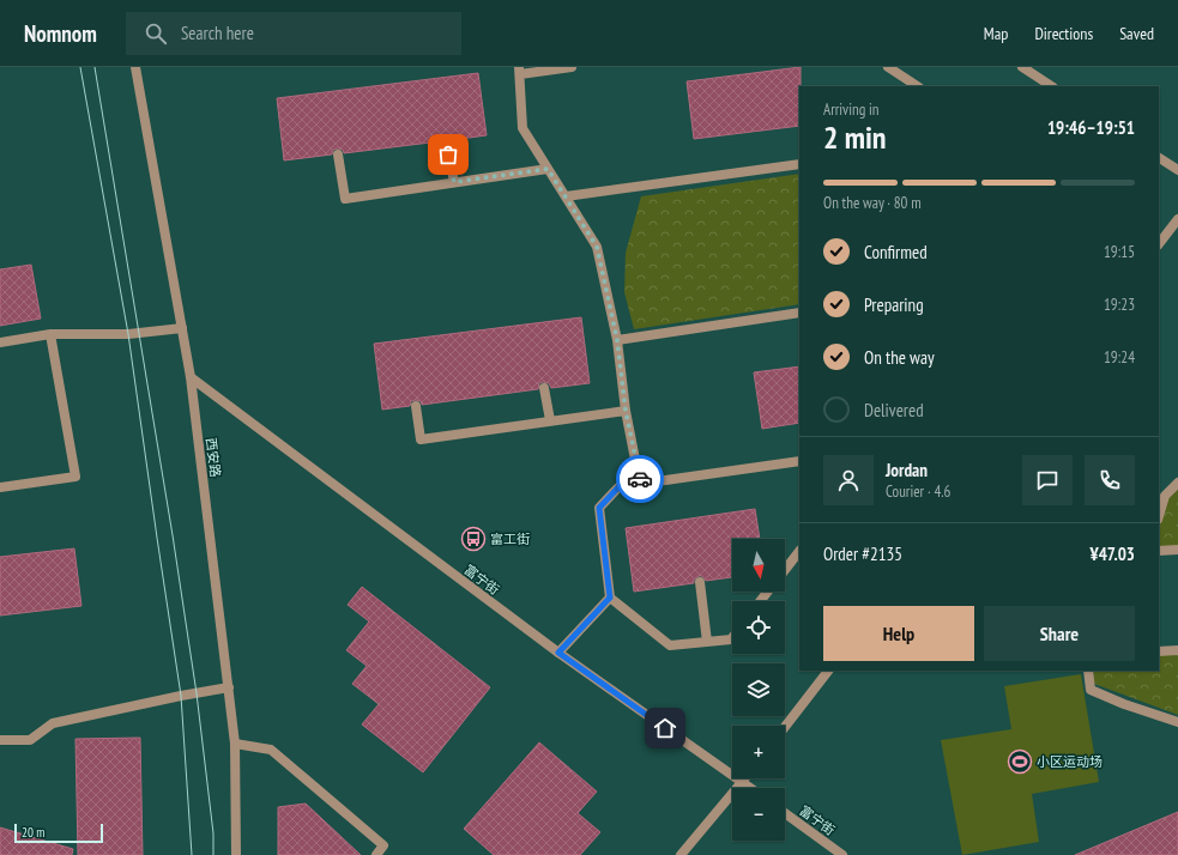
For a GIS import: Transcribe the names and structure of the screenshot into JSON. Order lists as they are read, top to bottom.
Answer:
{
  "streets": {
    "street": ["西安路", "富宁街"]
  },
  "crossings": [
    ["西安路", "富宁街"]
  ],
  "places": {
    "bus stop": ["富工街"],
    "sports": ["小区运动场"]
  },
  "scale_bar": "20 m",
  "north": "bottom",
  "page": {
    "header": "Nomnom",
    "search": "Search here",
    "nav": ["Map", "Directions", "Saved"],
    "heading": ["2 min", "Arriving in", "19:46–19:51"],
    "panel": [
      "Jordan",
      "Courier · 4.6",
      "Order #2135",
      "¥47.03"
    ],
    "bar": "On the way · 80 m",
    "list": [
      ["Confirmed", "19:15"],
      ["Preparing", "19:23"],
      ["On the way", "19:24"],
      "Delivered"
    ],
    "map_buttons": ["+", "−"],
    "buttons": ["Help", "Share"],
    "scale": "20 m"
  }
}
